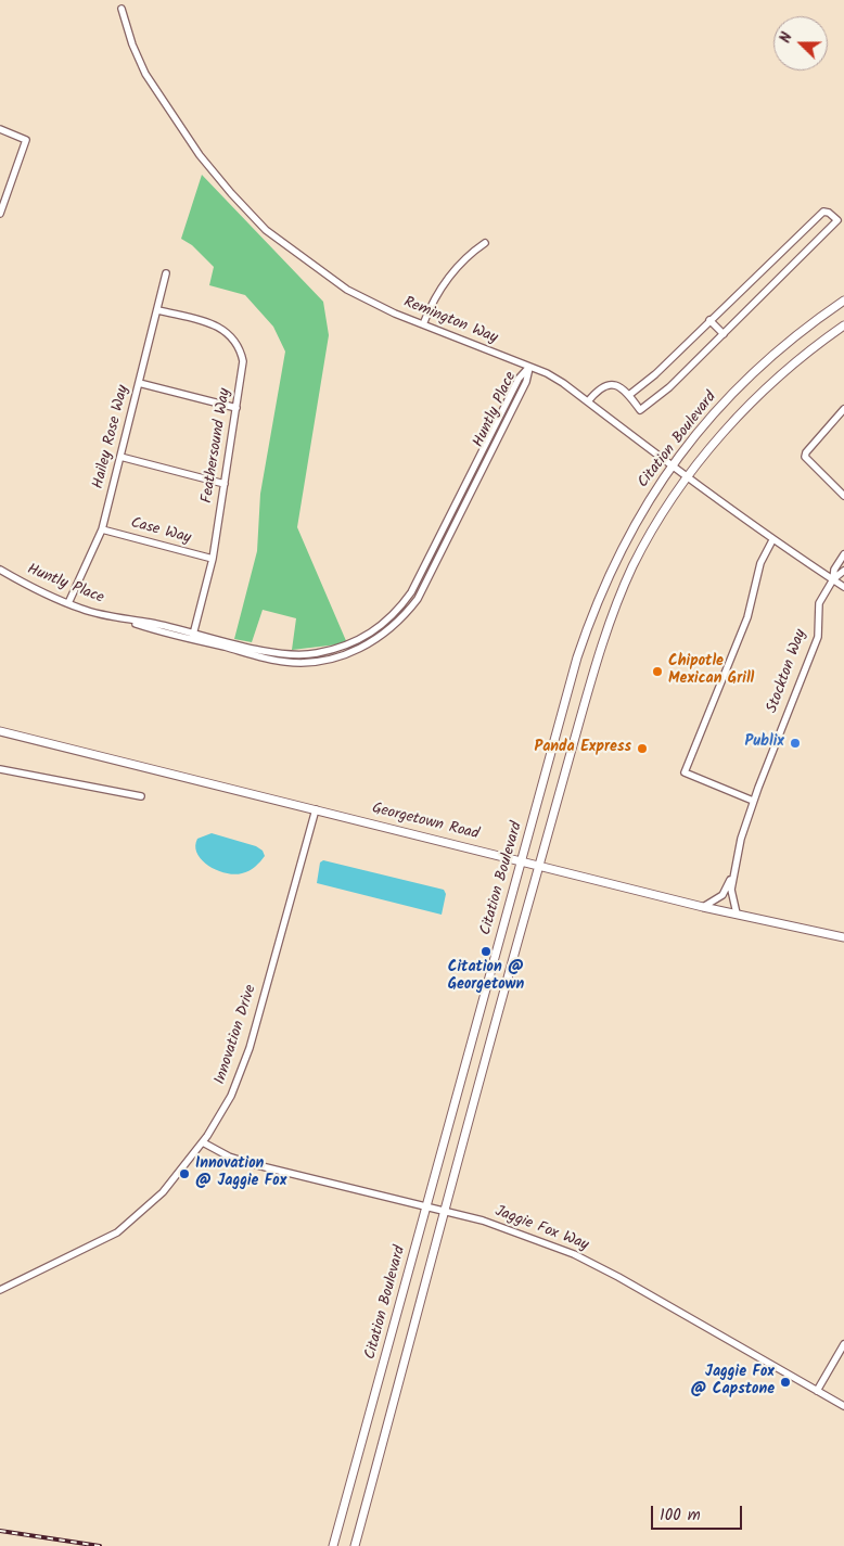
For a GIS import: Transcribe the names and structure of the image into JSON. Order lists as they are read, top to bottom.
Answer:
{
  "streets": {
    "main road": ["Citation Boulevard", "Georgetown Road"],
    "street": [
      "Remington Way",
      "Huntly Place",
      "Hailey Rose Way",
      "Feathersound Way",
      "Case Way",
      "Stockton Way",
      "Innovation Drive",
      "Jaggie Fox Way"
    ]
  },
  "crossings": [
    ["Remington Way", "Huntly Place"],
    ["Remington Way", "Citation Boulevard"],
    ["Remington Way", "Stockton Way"],
    ["Huntly Place", "Hailey Rose Way"],
    ["Huntly Place", "Feathersound Way"],
    ["Hailey Rose Way", "Feathersound Way"],
    ["Hailey Rose Way", "Case Way"],
    ["Citation Boulevard", "Georgetown Road"],
    ["Citation Boulevard", "Jaggie Fox Way"],
    ["Feathersound Way", "Case Way"],
    ["Stockton Way", "Georgetown Road"],
    ["Georgetown Road", "Innovation Drive"],
    ["Innovation Drive", "Jaggie Fox Way"]
  ],
  "places": [
    "Chipotle Mexican Grill",
    "Publix",
    "Panda Express",
    "Citation @ Georgetown",
    "Innovation @ Jaggie Fox",
    "Jaggie Fox @ Capstone"
  ],
  "scale_bar": "100 m",
  "north": "left"
}
